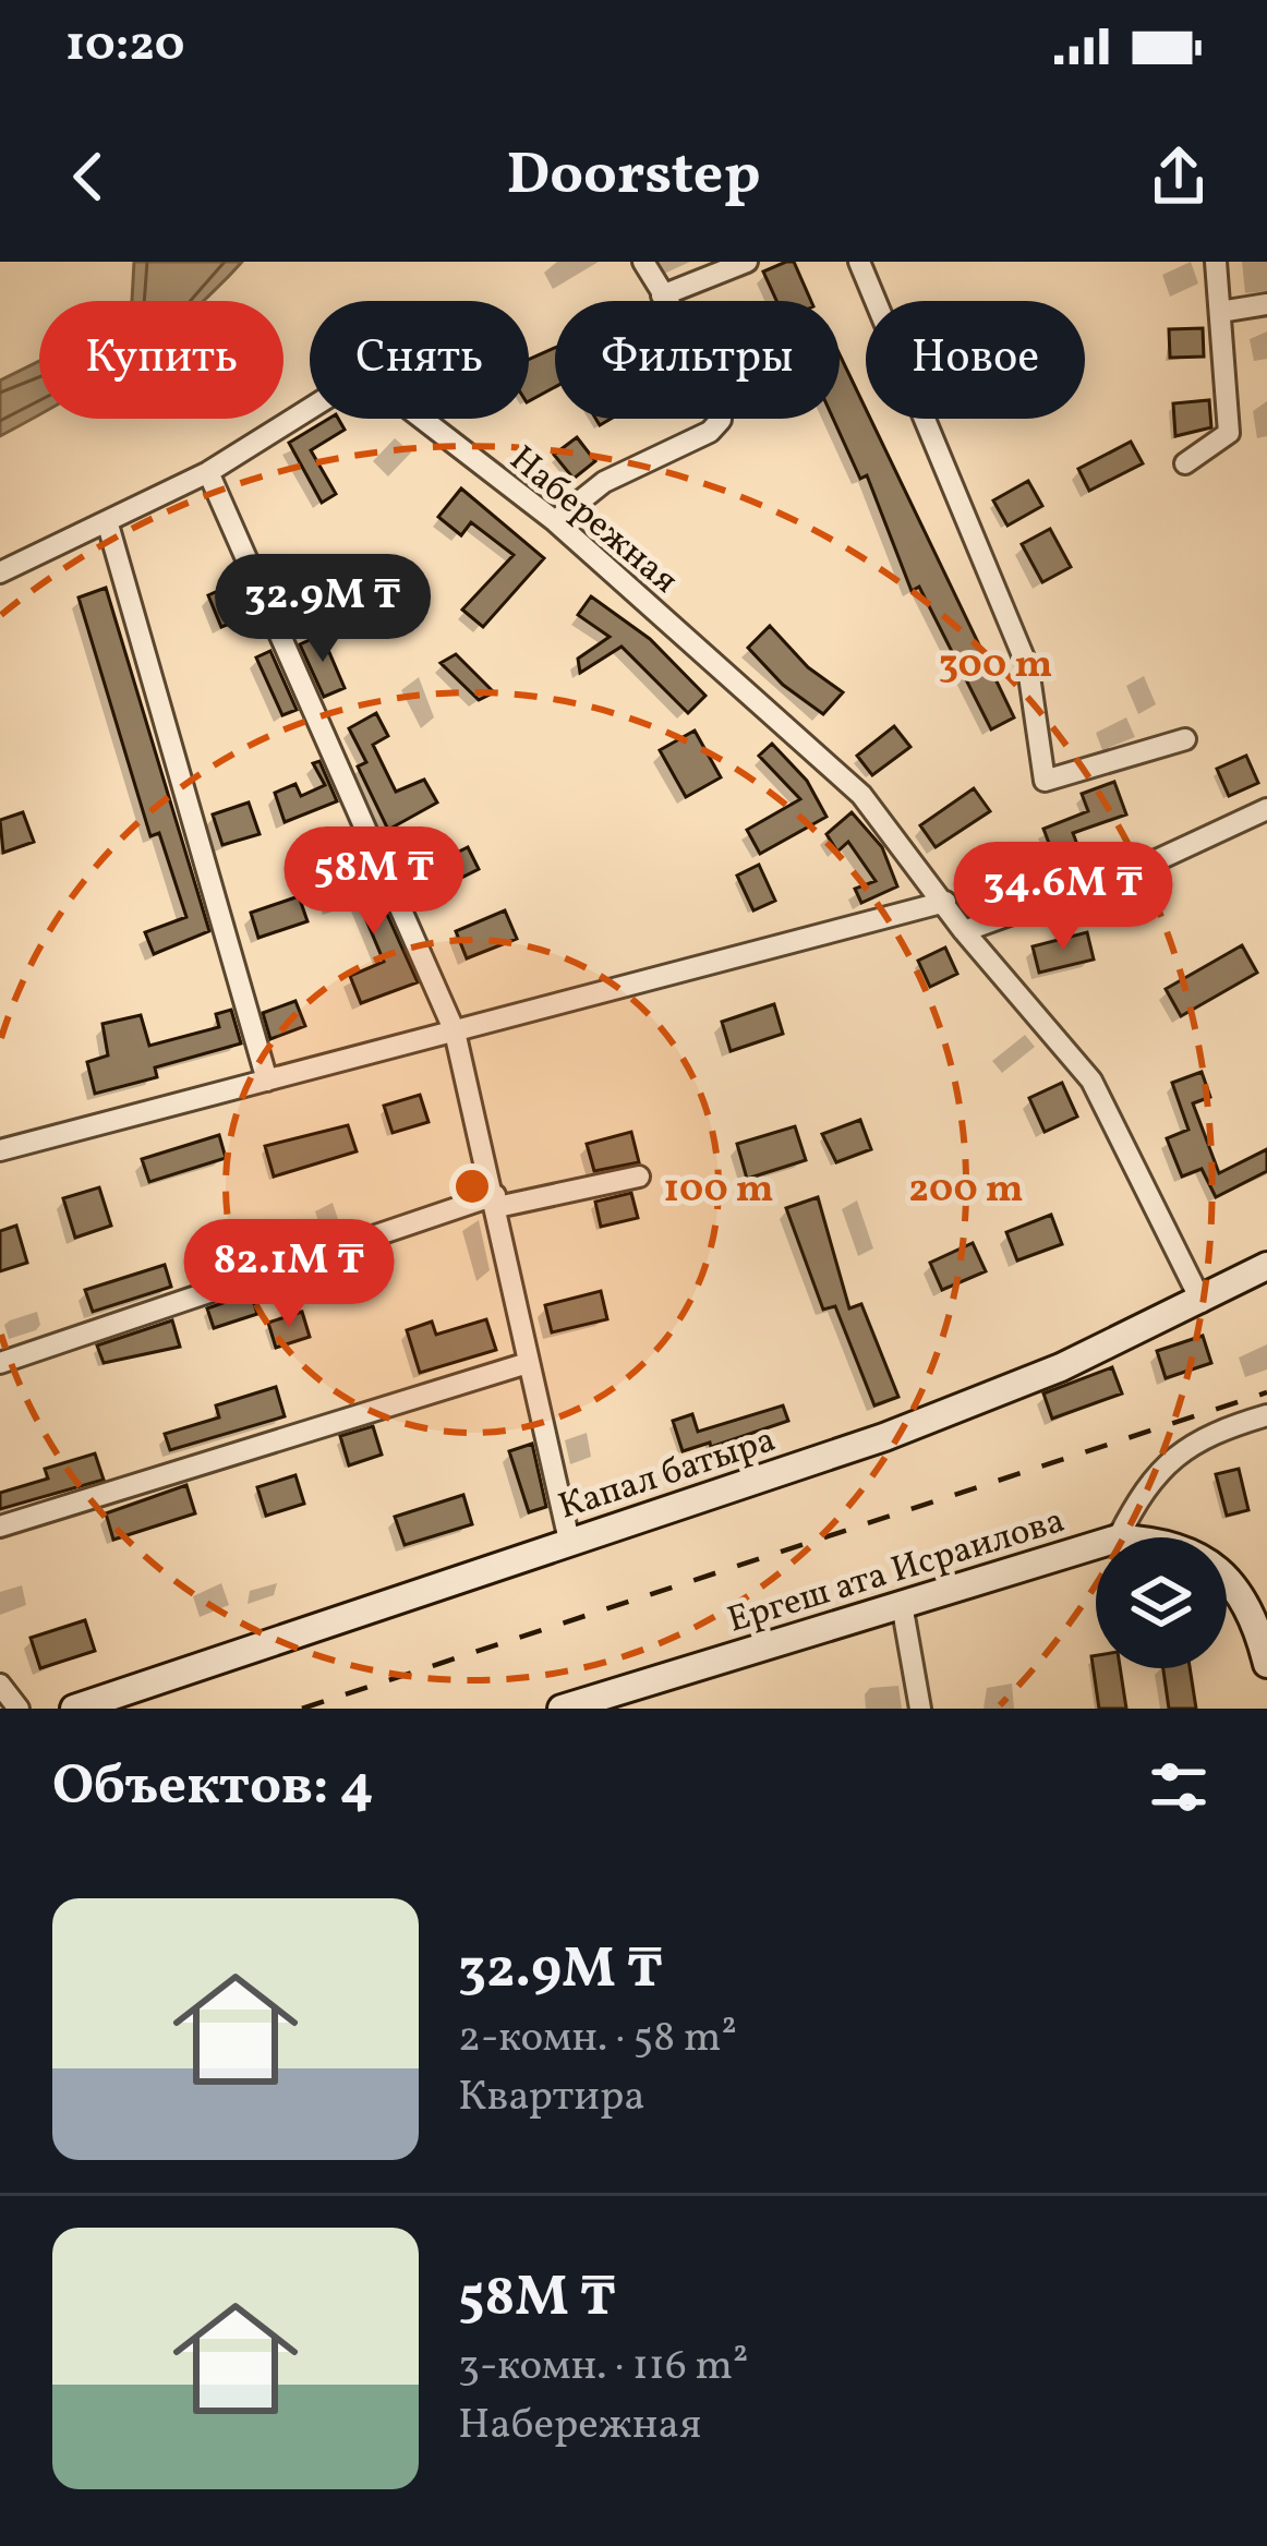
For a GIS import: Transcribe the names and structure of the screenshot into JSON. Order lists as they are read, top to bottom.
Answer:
{
  "streets": {
    "main road": ["Капал батыра", "Ергеш ата Исраилова"],
    "street": ["Набережная"]
  },
  "crossings": [
    ["Набережная", "Капал батыра"]
  ],
  "page": {
    "status": "10:20",
    "header": "Doorstep",
    "chip": [
      "Купить",
      "Снять",
      "Фильтры",
      "Новое"
    ],
    "price": [
      "32.9M ₸",
      "58M ₸",
      "34.6M ₸",
      "82.1M ₸"
    ],
    "heading": "Объектов: 4",
    "list": [
      {
        "name": "32.9M ₸",
        "note": "2-комн. · 58 m² · Квартира"
      },
      {
        "name": "58M ₸",
        "note": "3-комн. · 116 m² · Набережная"
      }
    ]
  },
  "rings": ["300 m", "100 m", "200 m"]
}
